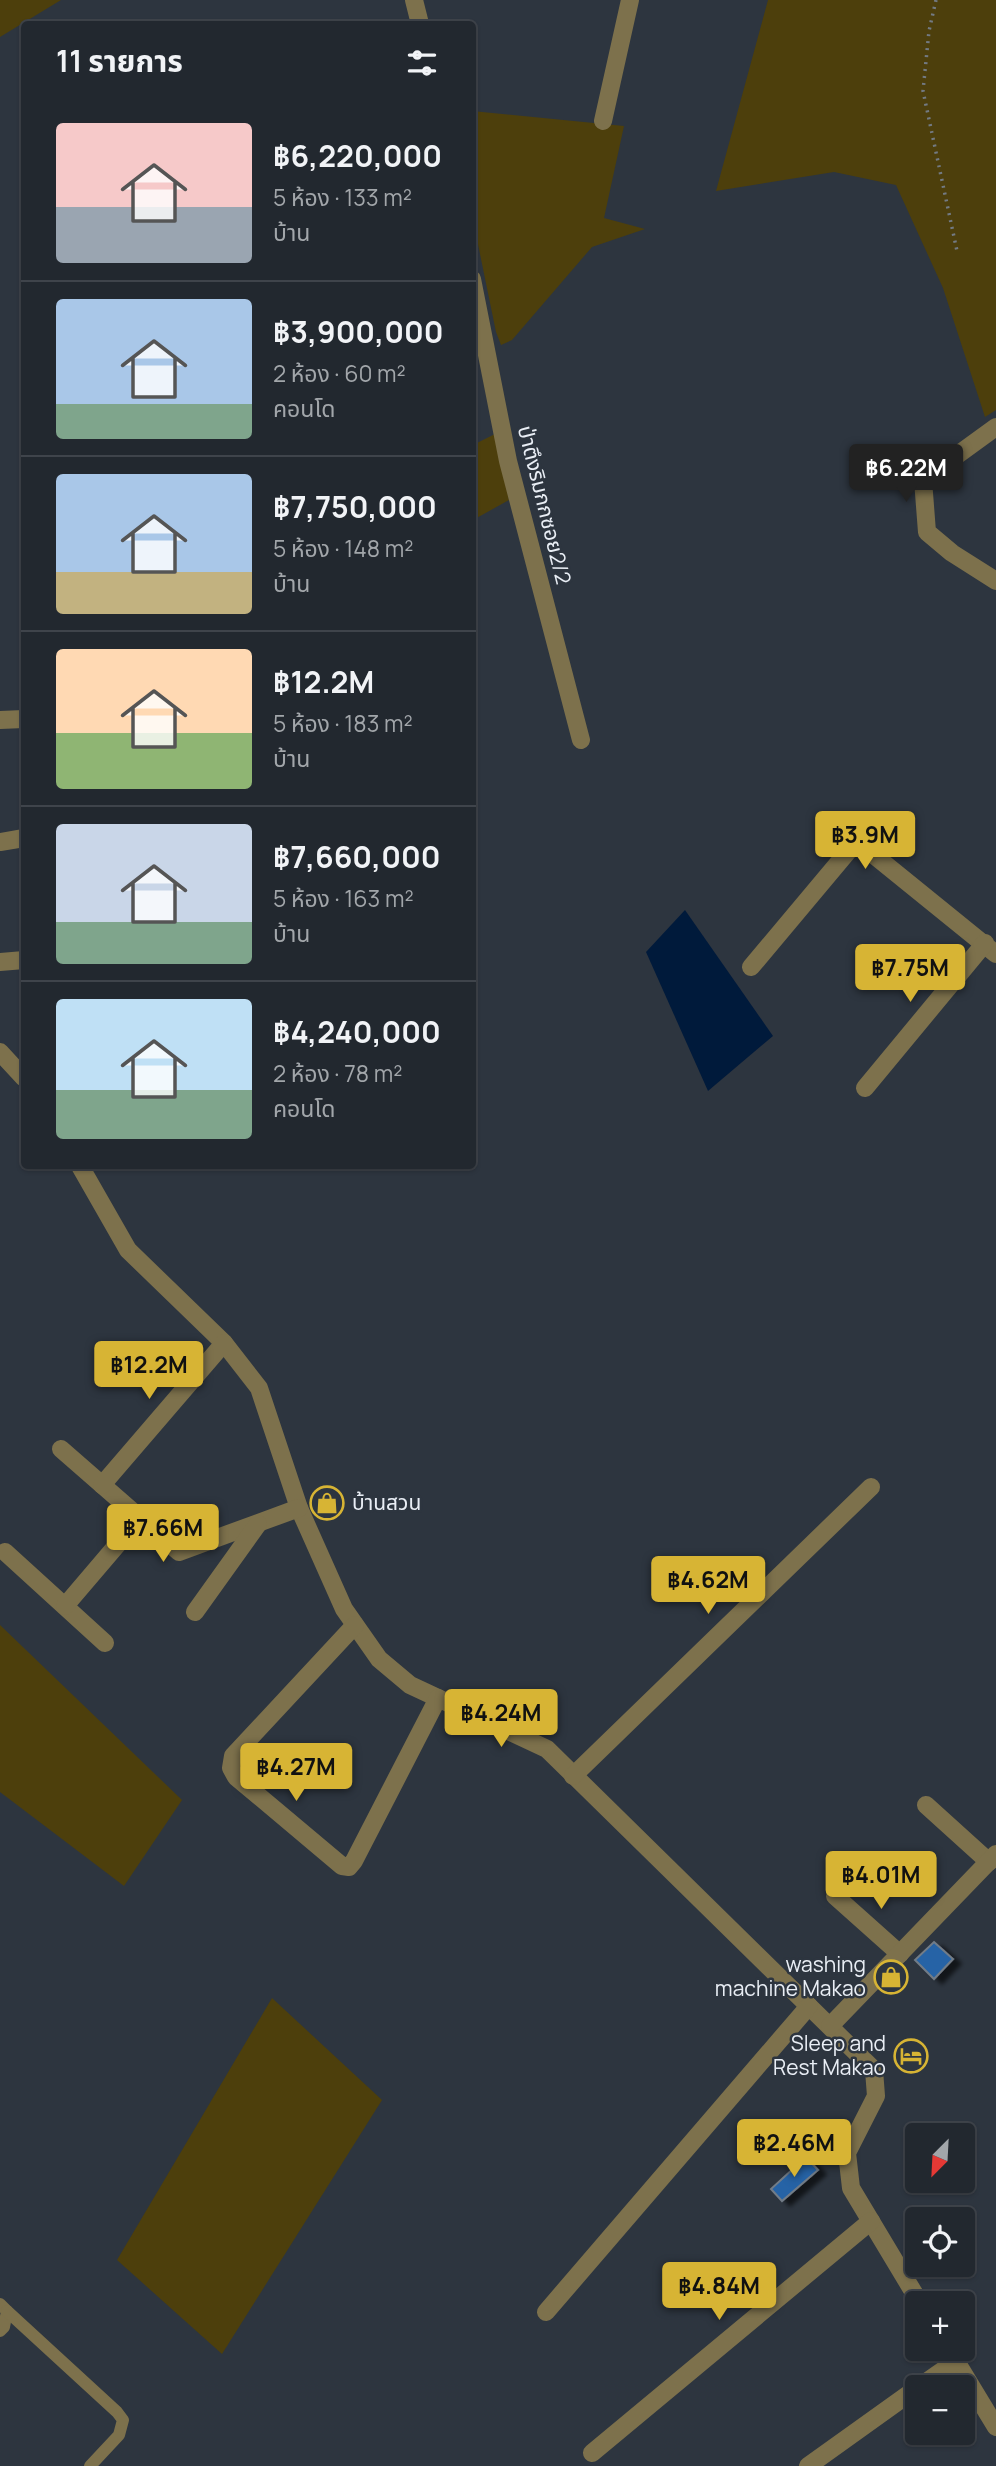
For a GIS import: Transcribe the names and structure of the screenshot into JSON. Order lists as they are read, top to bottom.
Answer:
{
  "streets": {
    "street": ["ป่าตึงริมกกซอย2/2"]
  },
  "places": {
    "shop": ["บ้านสวน", "washing machine Makao"],
    "hotel": ["Sleep and Rest Makao"]
  },
  "north": "bottom left",
  "page": {
    "heading": "11 รายการ",
    "list": [
      {
        "name": "฿6,220,000",
        "note": "5 ห้อง · 133 m² · บ้าน"
      },
      {
        "name": "฿3,900,000",
        "note": "2 ห้อง · 60 m² · คอนโด"
      },
      {
        "name": "฿7,750,000",
        "note": "5 ห้อง · 148 m² · บ้าน"
      },
      {
        "name": "฿12.2M",
        "note": "5 ห้อง · 183 m² · บ้าน"
      },
      {
        "name": "฿7,660,000",
        "note": "5 ห้อง · 163 m² · บ้าน"
      },
      {
        "name": "฿4,240,000",
        "note": "2 ห้อง · 78 m² · คอนโด"
      }
    ],
    "price": [
      "฿6.22M",
      "฿3.9M",
      "฿7.75M",
      "฿12.2M",
      "฿7.66M",
      "฿4.62M",
      "฿4.24M",
      "฿4.27M",
      "฿4.01M",
      "฿2.46M",
      "฿4.84M"
    ],
    "map_buttons": ["+", "−"]
  }
}
